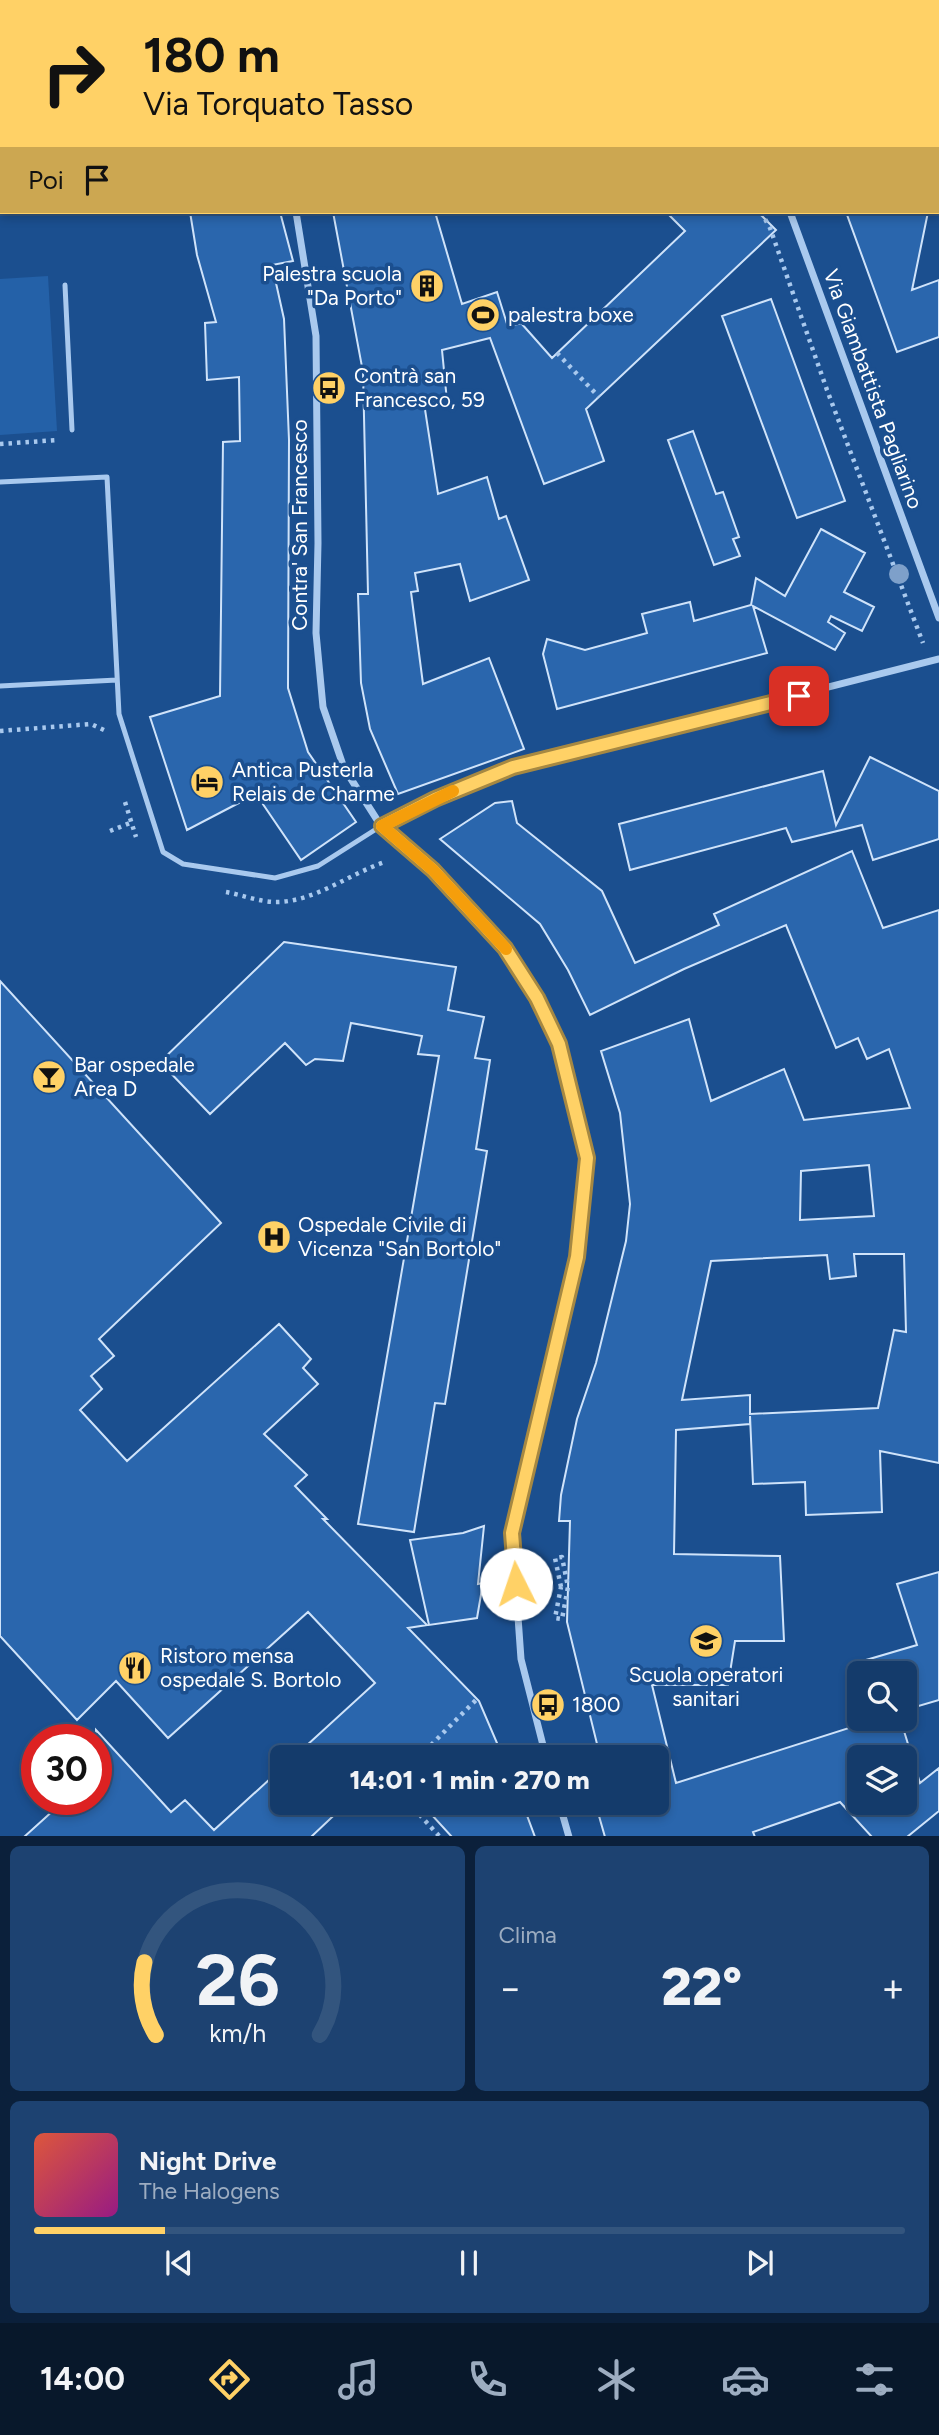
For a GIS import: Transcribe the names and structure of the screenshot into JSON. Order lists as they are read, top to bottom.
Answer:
{
  "streets": {
    "street": ["Via Giambattista Pagliarino", "Contra' San Francesco"]
  },
  "places": {
    "building": ["Palestra scuola \"Da Porto\""],
    "sports": ["palestra boxe"],
    "bus stop": ["Contrà san Francesco, 59", "1800"],
    "hotel": ["Antica Pusterla Relais de Charme"],
    "bar": ["Bar ospedale Area D"],
    "hospital": ["Ospedale Civile di Vicenza \"San Bortolo\""],
    "school or university": ["Scuola operatori sanitari"],
    "restaurant": ["Ristoro mensa ospedale S. Bortolo"]
  },
  "page": {
    "turn": ["180 m", "Via Torquato Tasso"],
    "then": "Poi",
    "limit": "30",
    "trip": "14:01 · 1 min · 270 m",
    "tile": "Clima",
    "heat": ["−", "22°", "+"],
    "song": ["Night Drive", "The Halogens"],
    "tabs": "14:00",
    "gauge": ["26", "km/h"]
  }
}
